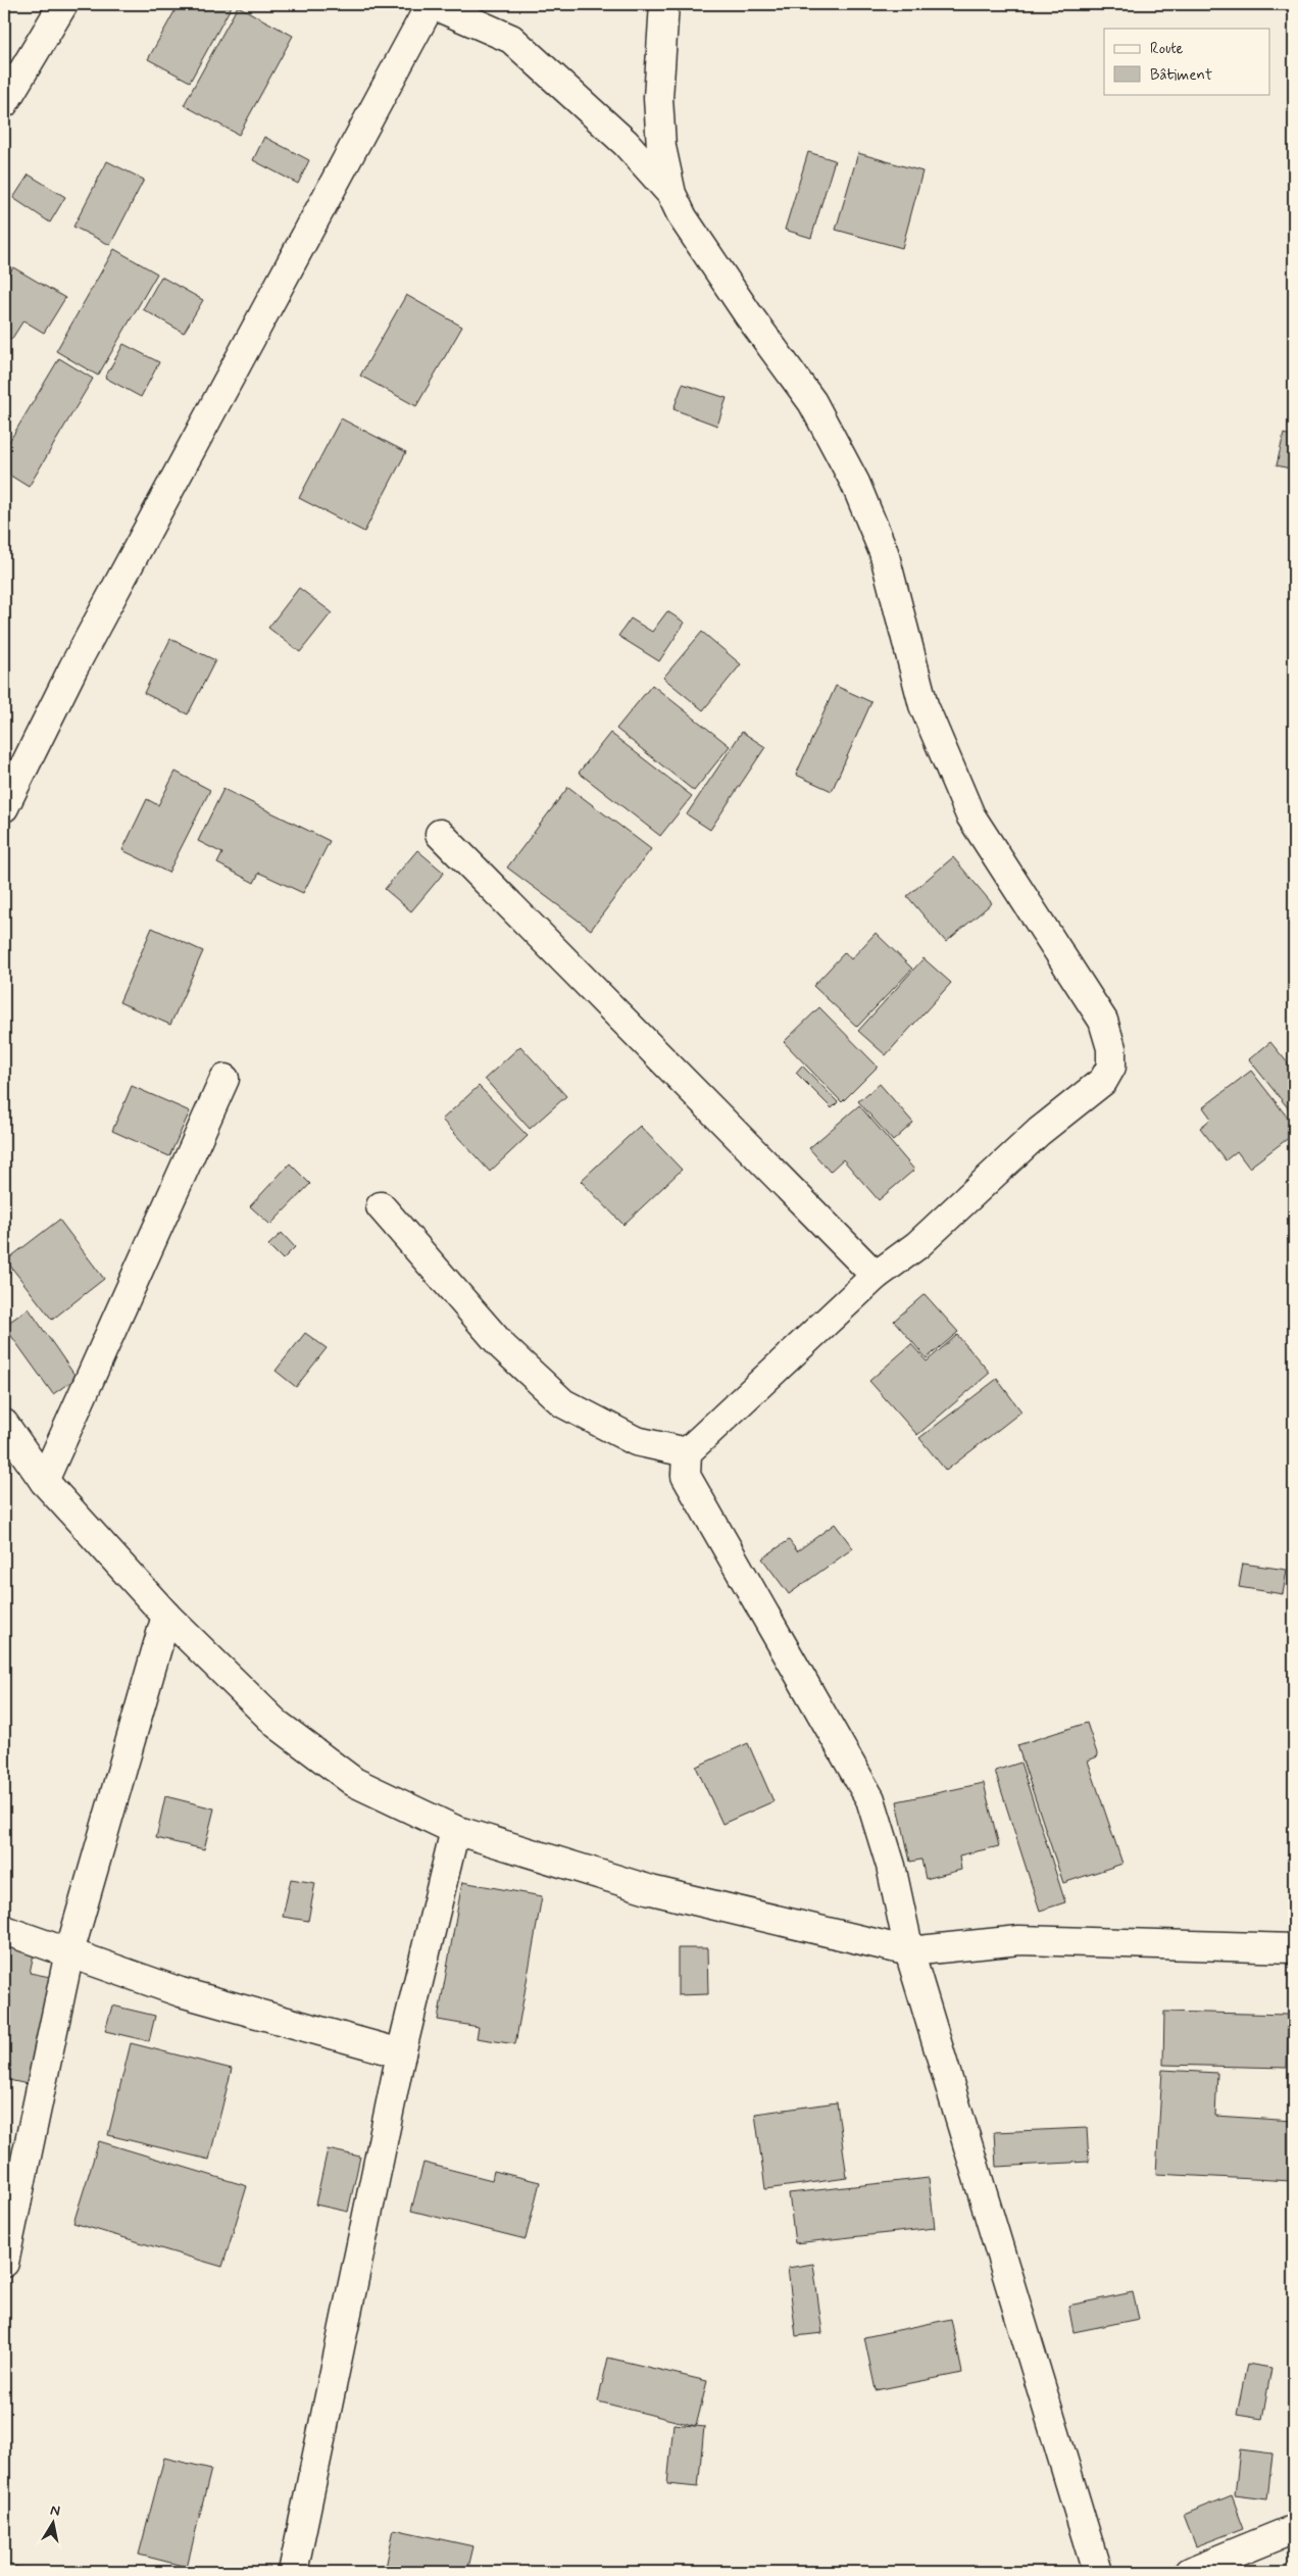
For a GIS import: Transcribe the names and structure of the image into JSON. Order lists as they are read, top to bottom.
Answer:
{
  "legend": ["Route", "Bâtiment"],
  "north": "top"
}
